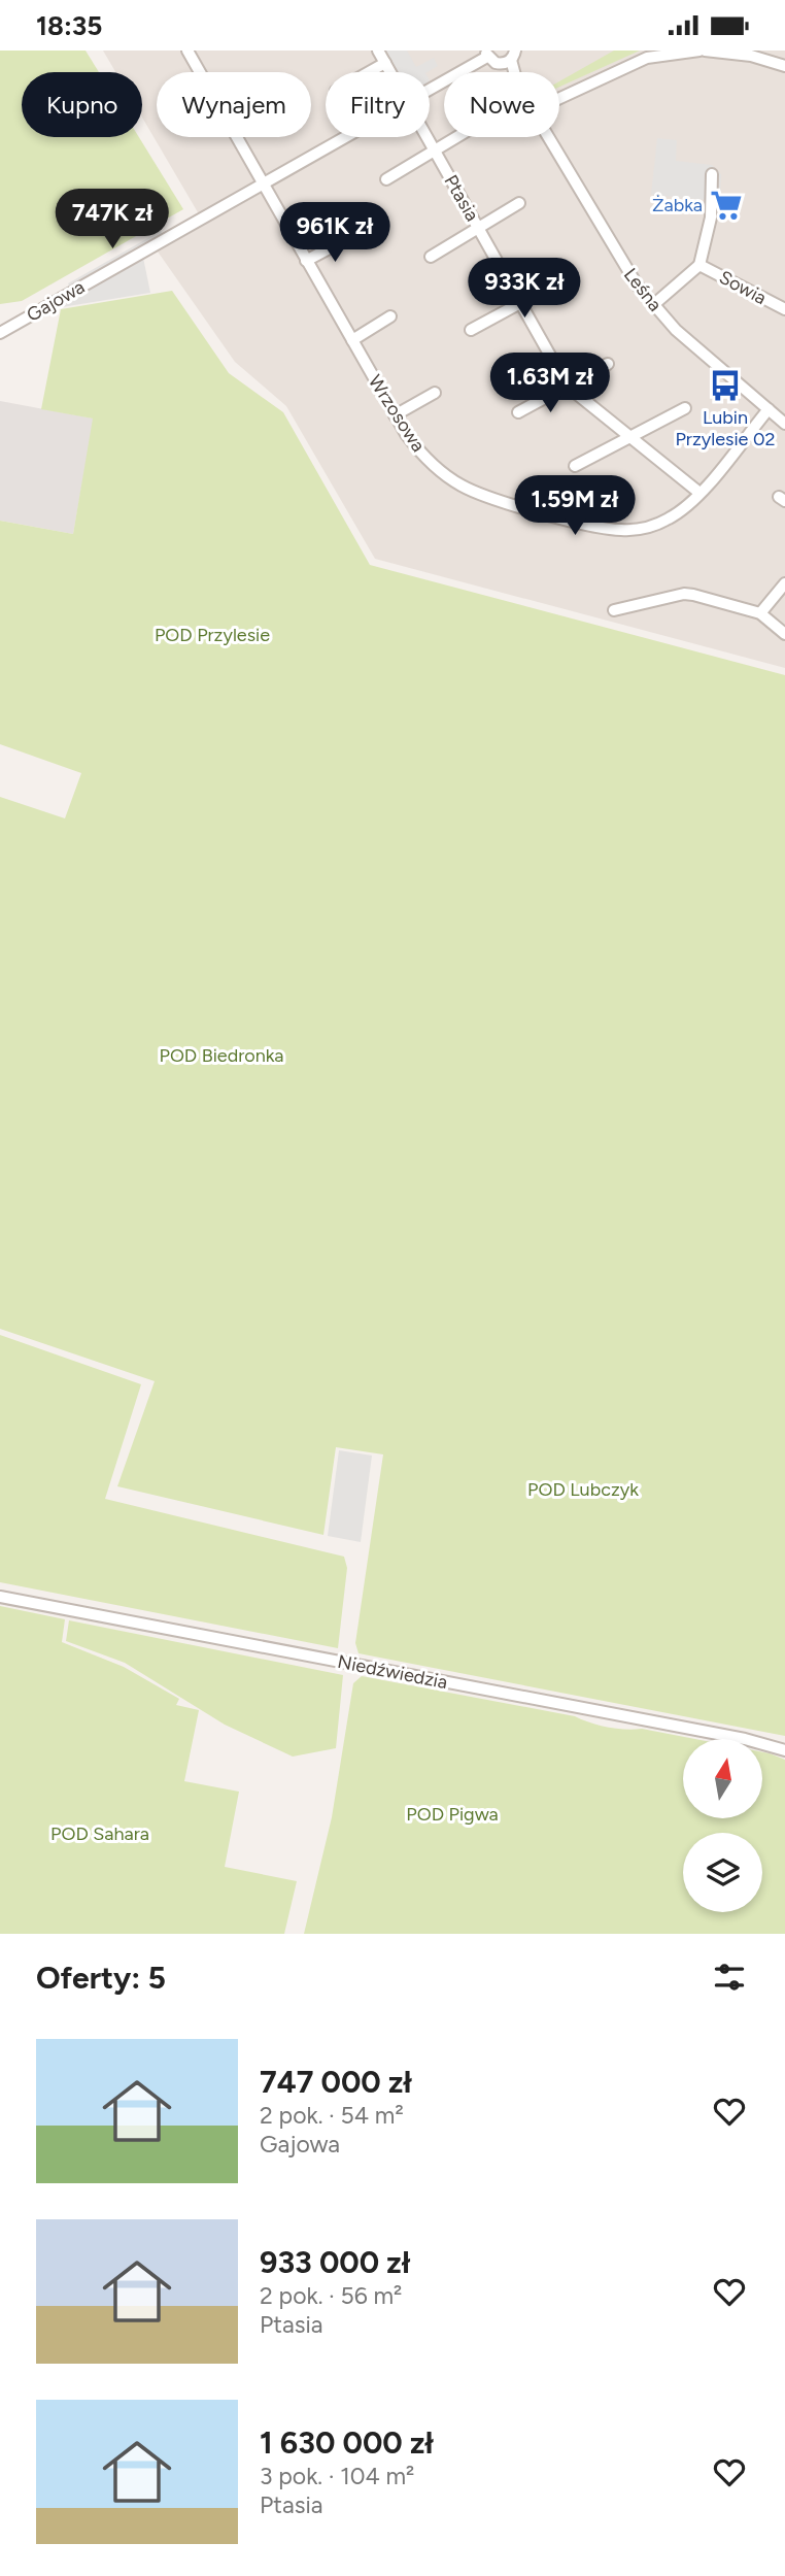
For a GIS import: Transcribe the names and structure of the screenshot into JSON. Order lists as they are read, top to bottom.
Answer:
{
  "streets": {
    "street": [
      "Ptasia",
      "Sowia",
      "Leśna",
      "Gajowa",
      "Wrzosowa",
      "Niedźwiedzia"
    ]
  },
  "crossings": [
    ["Ptasia", "Wrzosowa"],
    ["Sowia", "Leśna"],
    ["Leśna", "Wrzosowa"],
    ["Gajowa", "Wrzosowa"]
  ],
  "parks": [
    "POD Przylesie",
    "POD Biedronka",
    "POD Lubczyk",
    "POD Pigwa",
    "POD Sahara"
  ],
  "places": {
    "supermarket": ["Żabka"],
    "bus stop": ["Lubin Przylesie 02"]
  },
  "north": "top",
  "page": {
    "status": "18:35",
    "chip": [
      "Kupno",
      "Wynajem",
      "Filtry",
      "Nowe"
    ],
    "price": [
      "747K zł",
      "961K zł",
      "933K zł",
      "1.63M zł",
      "1.59M zł"
    ],
    "heading": "Oferty: 5",
    "list": [
      {
        "name": "747 000 zł",
        "note": "2 pok. · 54 m² · Gajowa"
      },
      {
        "name": "933 000 zł",
        "note": "2 pok. · 56 m² · Ptasia"
      },
      {
        "name": "1 630 000 zł",
        "note": "3 pok. · 104 m² · Ptasia"
      }
    ]
  }
}
